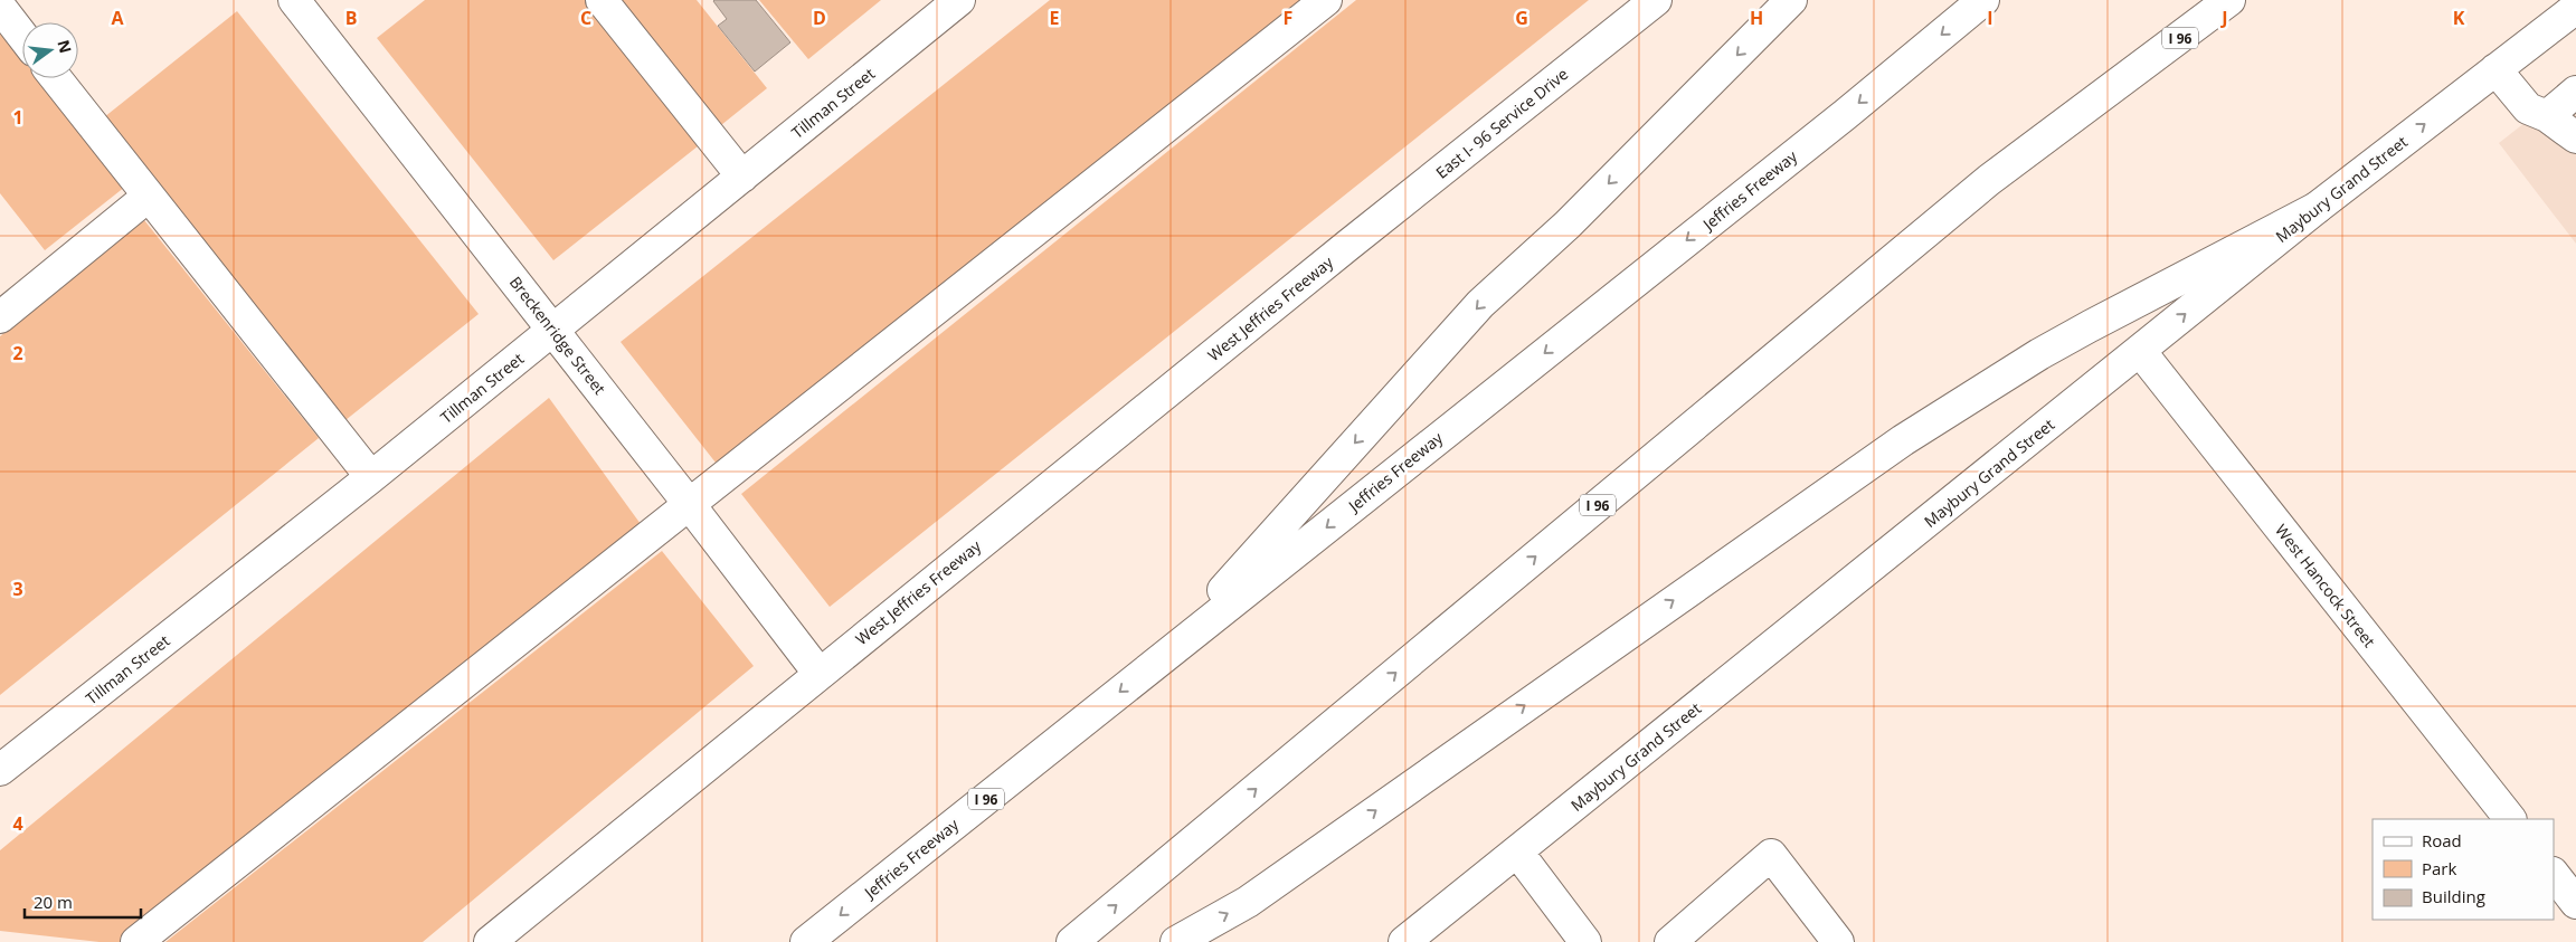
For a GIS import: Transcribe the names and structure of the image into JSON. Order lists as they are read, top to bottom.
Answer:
{
  "streets": {
    "main road": [
      "I 96",
      "Tillman Street",
      "East I- 96 Service Drive",
      "Maybury Grand Street",
      "Jeffries Freeway",
      "West Jeffries Freeway",
      "Breckenridge Street",
      "West Hancock Street"
    ]
  },
  "crossings": [
    ["Tillman Street", "Breckenridge Street"],
    ["East I- 96 Service Drive", "West Jeffries Freeway"],
    ["Maybury Grand Street", "West Hancock Street"],
    ["West Jeffries Freeway", "Breckenridge Street"]
  ],
  "legend": ["Road", "Park", "Building"],
  "scale_bar": "20 m",
  "north": "right",
  "grid": {
    "columns": [
      "A",
      "B",
      "C",
      "D",
      "E",
      "F",
      "G",
      "H",
      "I",
      "J",
      "K"
    ],
    "rows": [
      "1",
      "2",
      "3",
      "4"
    ]
  }
}
